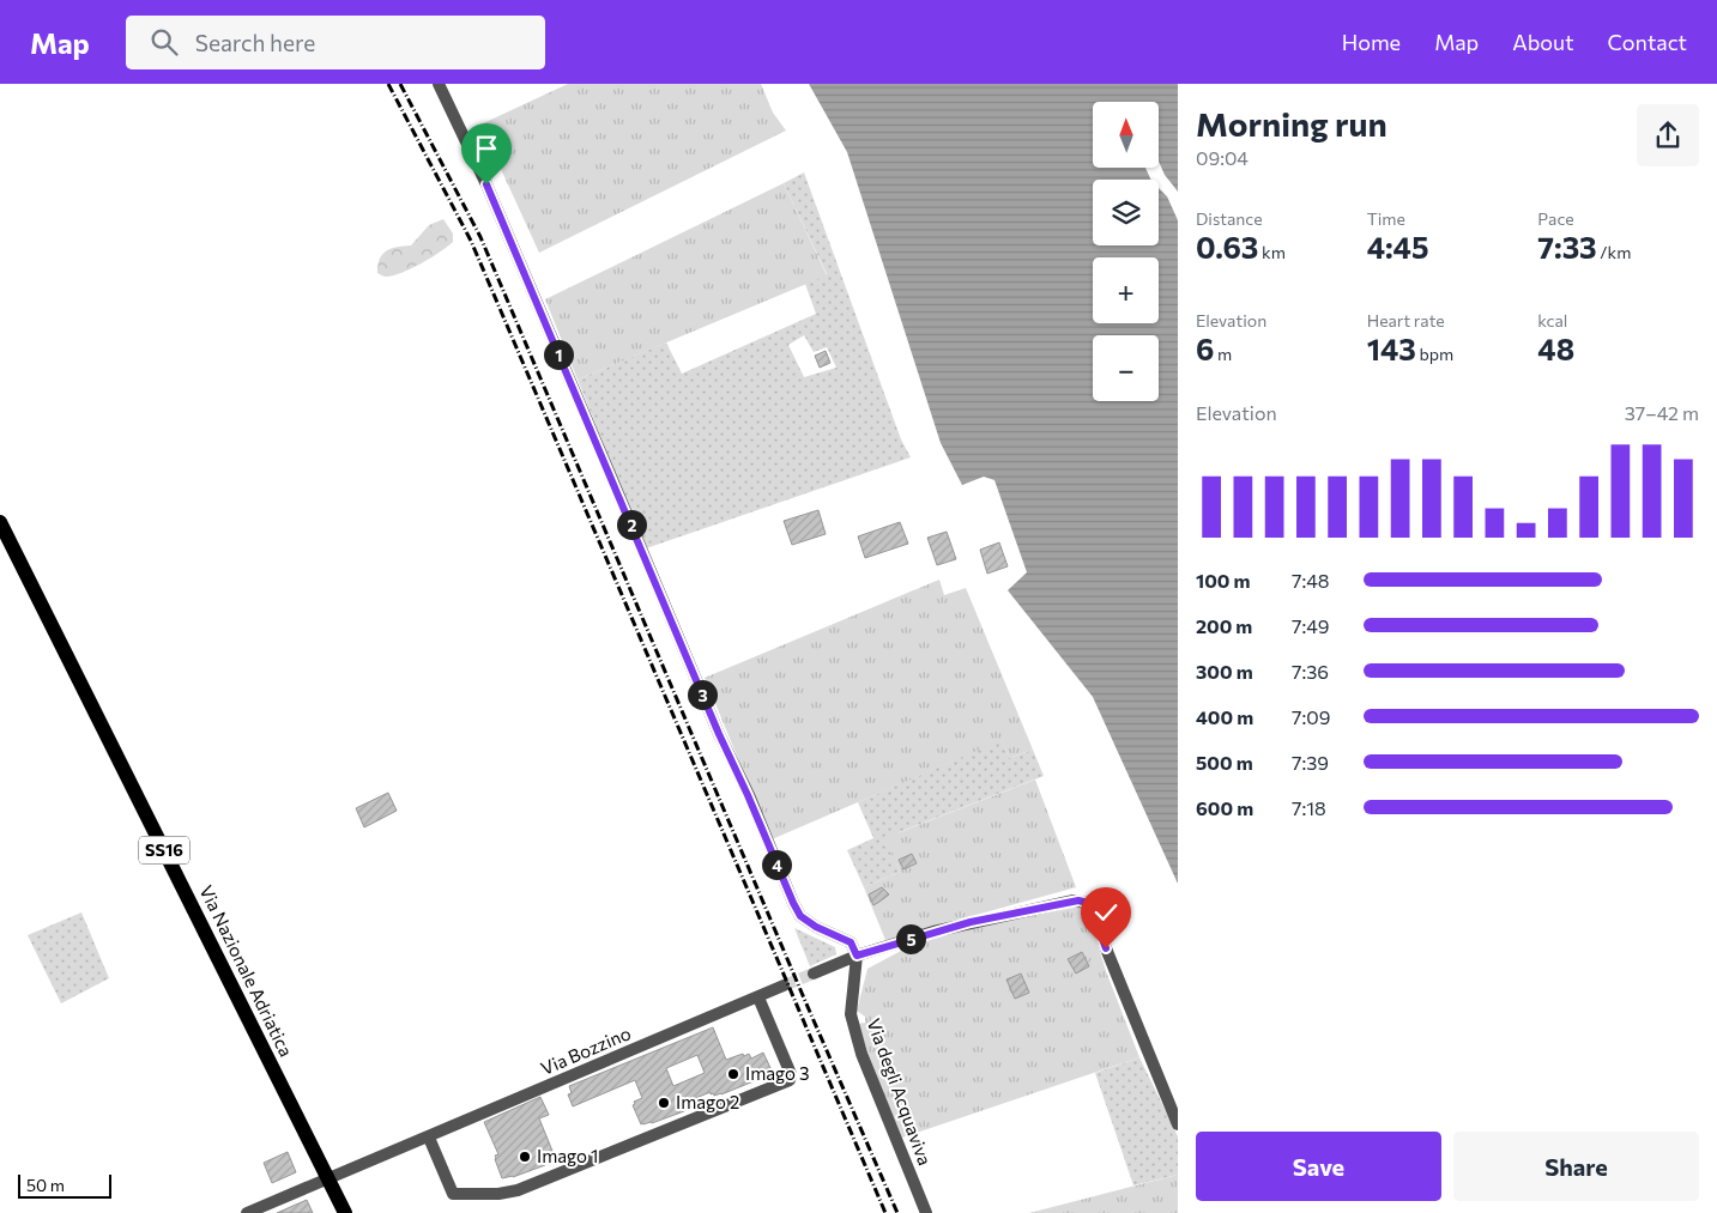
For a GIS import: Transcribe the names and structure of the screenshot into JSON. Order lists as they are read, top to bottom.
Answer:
{
  "streets": {
    "main road": ["SS16", "Via Nazionale Adriatica"],
    "street": ["Via Bozzino", "Via degli Acquaviva"]
  },
  "crossings": [
    ["Via Nazionale Adriatica", "Via Bozzino"]
  ],
  "places": ["Imago 3", "Imago 2", "Imago 1"],
  "scale_bar": "50 m",
  "north": "top",
  "page": {
    "header": "Map",
    "search": "Search here",
    "nav": [
      "Home",
      "Map",
      "About",
      "Contact"
    ],
    "heading": ["Morning run", "09:04"],
    "map_buttons": ["+", "−"],
    "stats": [
      ["Distance", "0.63 km"],
      ["Time", "4:45"],
      ["Pace", "7:33 /km"],
      ["Elevation", "6 m"],
      ["Heart rate", "143 bpm"],
      ["kcal", "48"]
    ],
    "pins": [
      "1",
      "2",
      "3",
      "4",
      "5"
    ],
    "chart": ["Elevation", "37–42 m"],
    "list": [
      {
        "name": "100 m",
        "note": "7:48"
      },
      {
        "name": "200 m",
        "note": "7:49"
      },
      {
        "name": "300 m",
        "note": "7:36"
      },
      {
        "name": "400 m",
        "note": "7:09"
      },
      {
        "name": "500 m",
        "note": "7:39"
      },
      {
        "name": "600 m",
        "note": "7:18"
      }
    ],
    "buttons": ["Save", "Share"],
    "scale": "50 m"
  }
}
